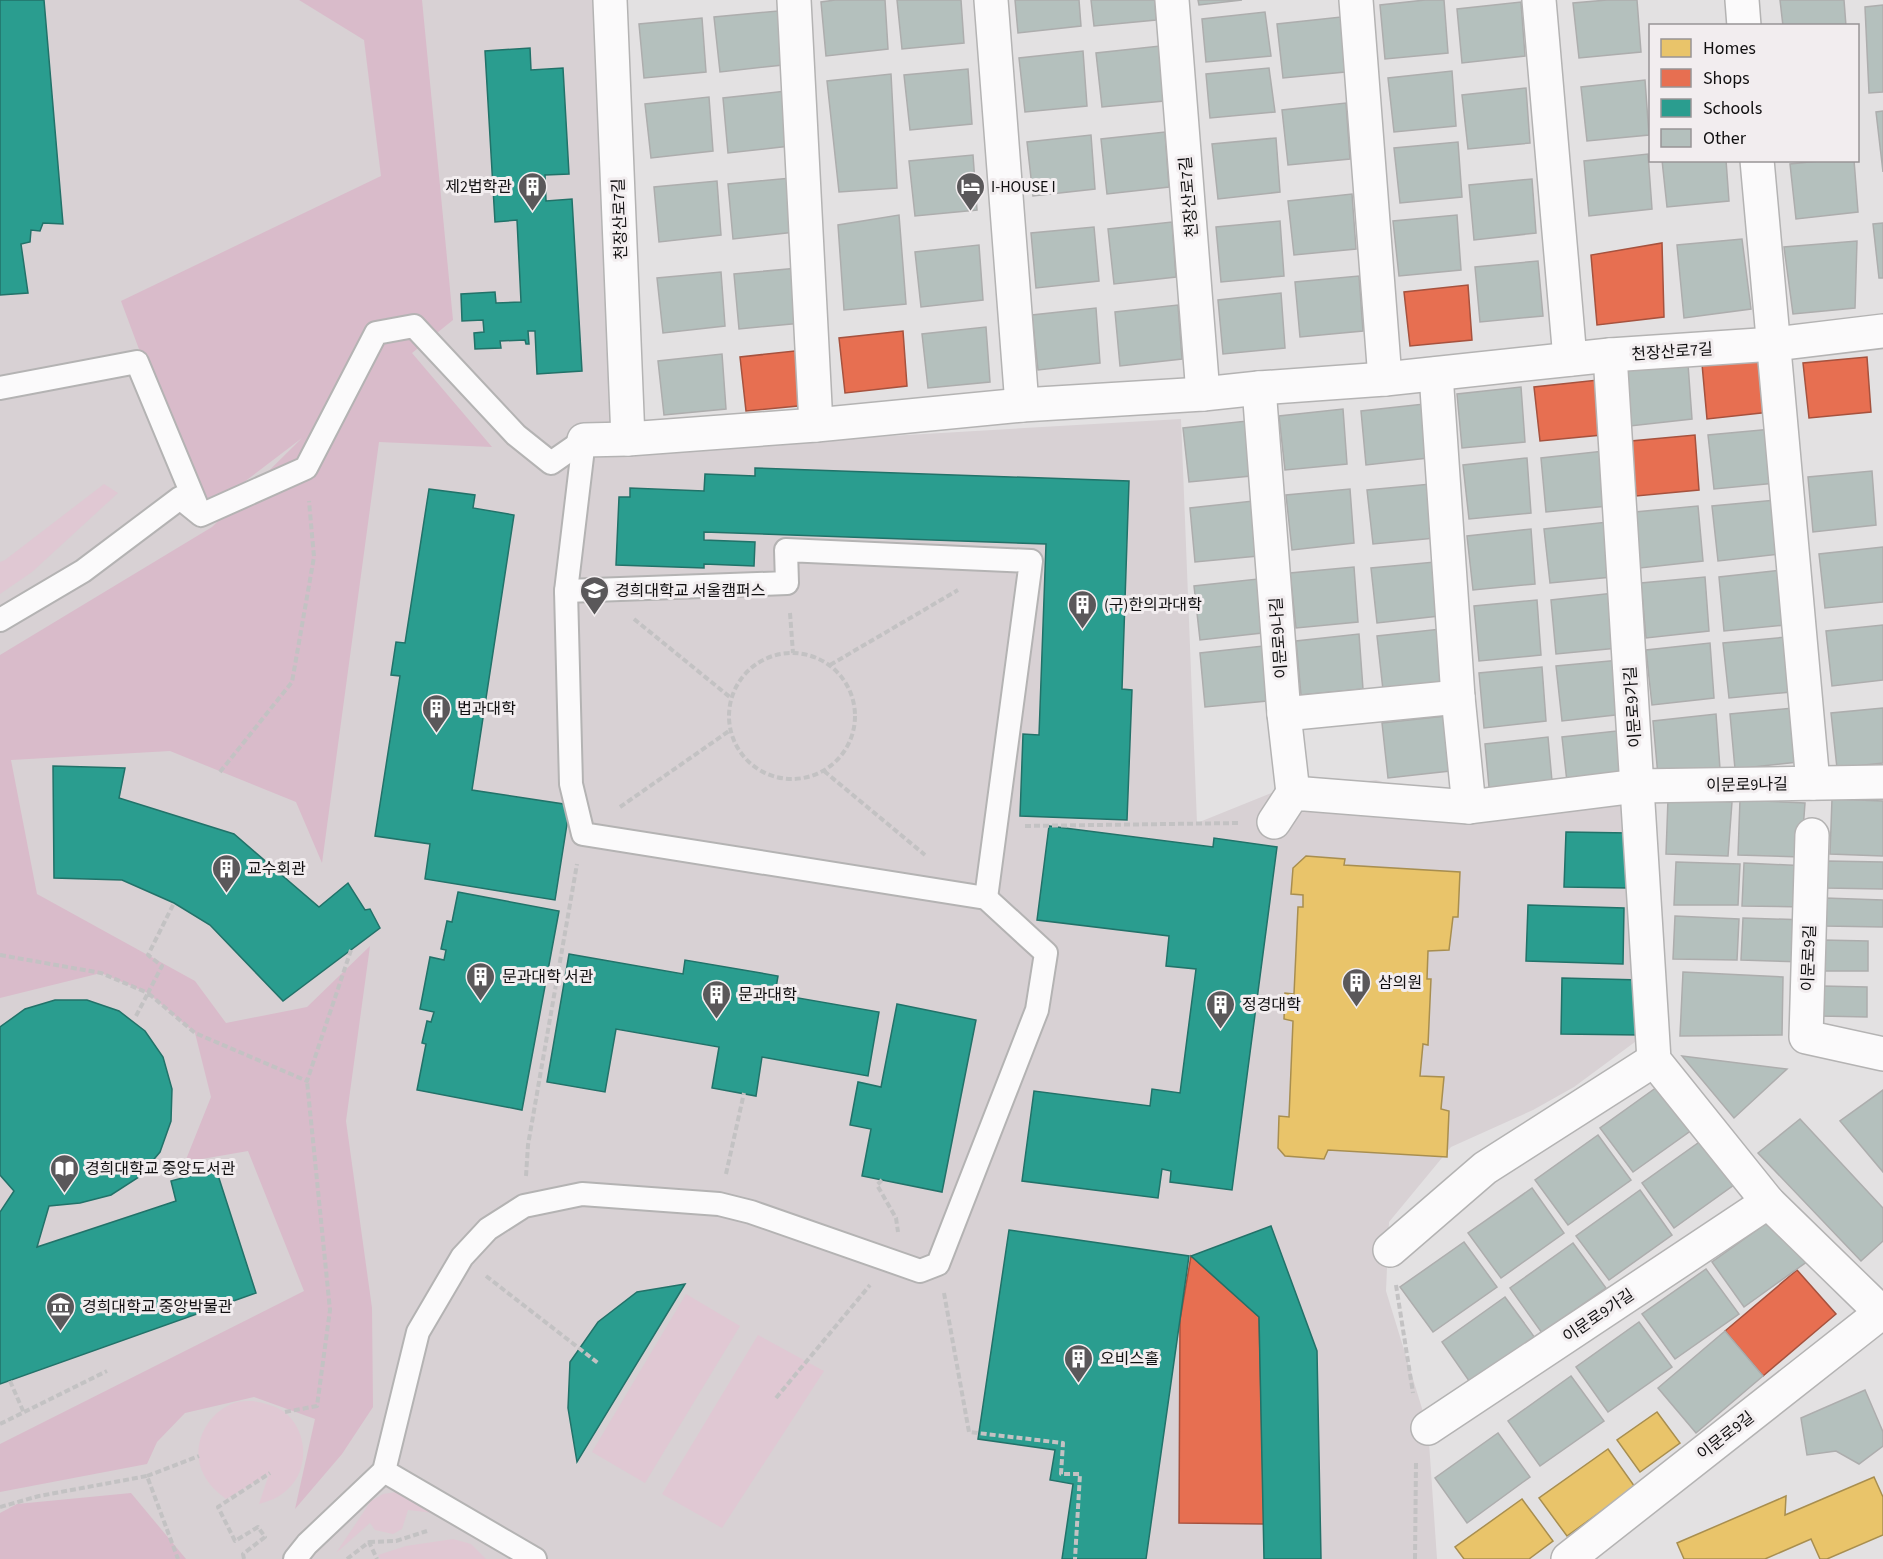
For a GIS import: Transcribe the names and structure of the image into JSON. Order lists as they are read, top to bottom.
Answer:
{
  "streets": {
    "street": [
      "천장산로7길",
      "이문로9나길",
      "이문로9가길",
      "이문로9길"
    ]
  },
  "crossings": [
    ["천장산로7길", "이문로9나길"],
    ["천장산로7길", "이문로9가길"],
    ["이문로9나길", "이문로9가길"]
  ],
  "places": {
    "building": [
      "제2법학관",
      "(구)한의과대학",
      "법과대학",
      "교수회관",
      "문과대학 서관",
      "삼의원",
      "문과대학",
      "정경대학",
      "오비스홀"
    ],
    "hotel": ["I-HOUSE I"],
    "school or university": ["경희대학교 서울캠퍼스"],
    "library": ["경희대학교 중앙도서관"],
    "museum": ["경희대학교 중앙박물관"]
  },
  "legend": [
    "Homes",
    "Shops",
    "Schools",
    "Other"
  ]
}
